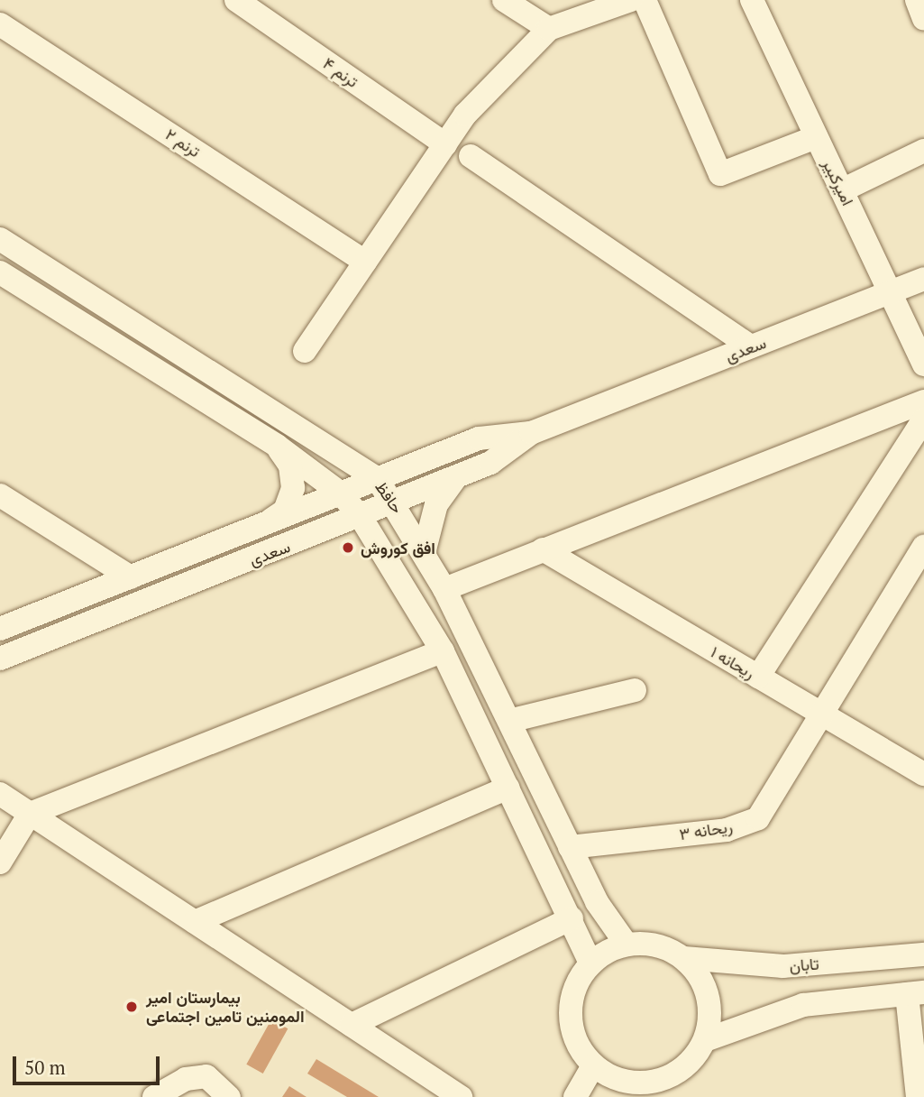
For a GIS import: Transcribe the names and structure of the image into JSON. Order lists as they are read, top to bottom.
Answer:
{
  "streets": {
    "street": [
      "ترنم ۴",
      "ترنم ۲",
      "امیرکبیر",
      "سعدی",
      "حافظ",
      "ریحانه ۱",
      "ریحانه ۳",
      "تابان"
    ]
  },
  "crossings": [
    ["امیرکبیر", "سعدی"],
    ["سعدی", "حافظ"],
    ["حافظ", "ریحانه ۳"],
    ["حافظ", "تابان"],
    ["ریحانه ۱", "ریحانه ۳"]
  ],
  "places": ["افق کوروش", "بیمارستان امیر المومنین تامین اجتماعی"],
  "scale_bar": "50 m"
}
